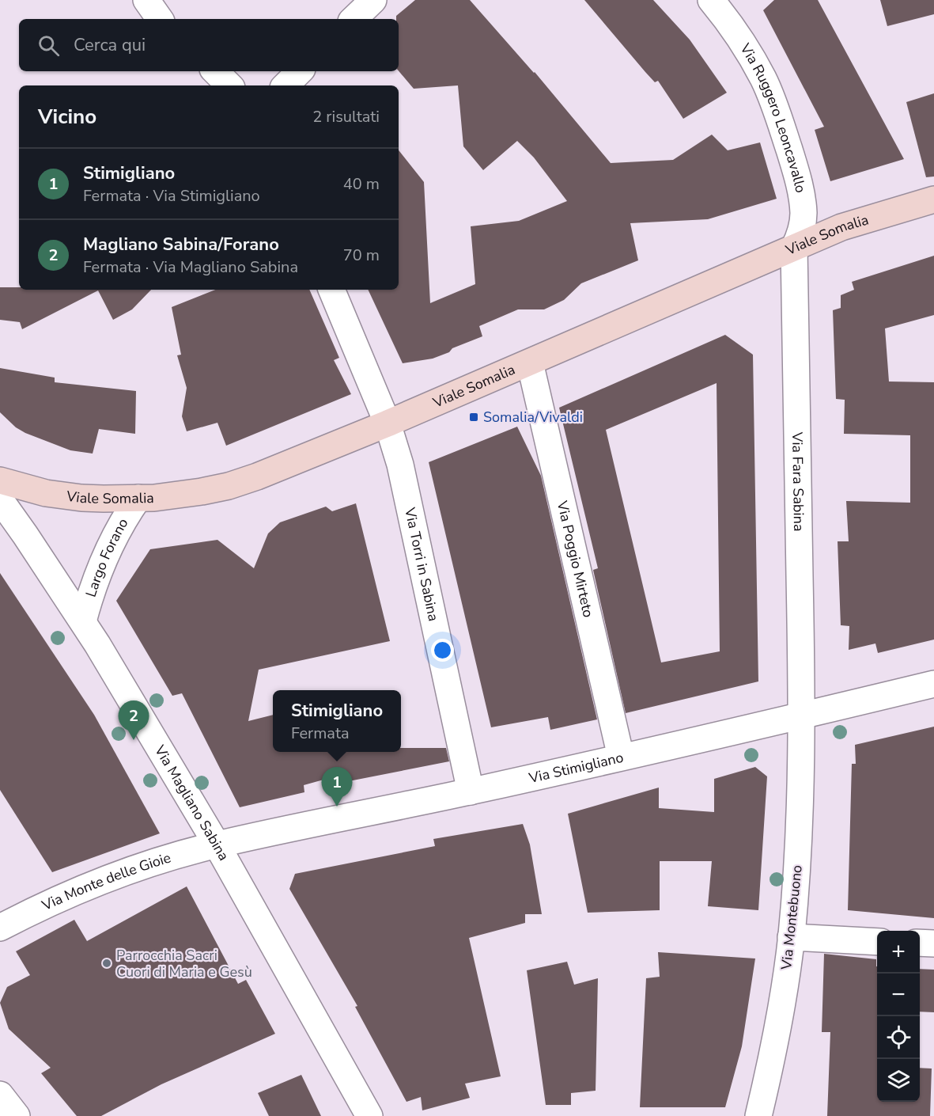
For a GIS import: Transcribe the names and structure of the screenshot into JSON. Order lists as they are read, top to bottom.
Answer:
{
  "streets": {
    "main road": ["Viale Somalia"],
    "street": [
      "Via Ruggero Leoncavallo",
      "Via Fara Sabina",
      "Largo Forano",
      "Via Poggio Mirteto",
      "Via Torri in Sabina",
      "Via Stimigliano",
      "Via Magliano Sabina",
      "Via Monte delle Gioie",
      "Via Montebuono"
    ]
  },
  "crossings": [
    ["Via Ruggero Leoncavallo", "Viale Somalia"],
    ["Via Ruggero Leoncavallo", "Via Fara Sabina"],
    ["Viale Somalia", "Via Fara Sabina"],
    ["Viale Somalia", "Largo Forano"],
    ["Viale Somalia", "Via Poggio Mirteto"],
    ["Viale Somalia", "Via Torri in Sabina"],
    ["Via Fara Sabina", "Via Stimigliano"],
    ["Via Fara Sabina", "Via Montebuono"],
    ["Largo Forano", "Via Magliano Sabina"],
    ["Via Poggio Mirteto", "Via Stimigliano"],
    ["Via Torri in Sabina", "Via Stimigliano"],
    ["Via Stimigliano", "Via Magliano Sabina"],
    ["Via Stimigliano", "Via Monte delle Gioie"],
    ["Via Stimigliano", "Via Montebuono"],
    ["Via Magliano Sabina", "Via Monte delle Gioie"]
  ],
  "places": {
    "transit": ["Somalia/Vivaldi"],
    "other": ["Parrocchia Sacri Cuori di Maria e Gesù"]
  },
  "page": {
    "search": "Cerca qui",
    "heading": ["Vicino", "2 risultati"],
    "list": [
      {
        "mark": "1",
        "name": "Stimigliano",
        "note": "Fermata · Via Stimigliano",
        "value": "40 m"
      },
      {
        "mark": "2",
        "name": "Magliano Sabina/Forano",
        "note": "Fermata · Via Magliano Sabina",
        "value": "70 m"
      }
    ],
    "popup": ["Stimigliano", "Fermata"],
    "pins": ["2", "1"],
    "map_buttons": ["+", "−"]
  }
}
